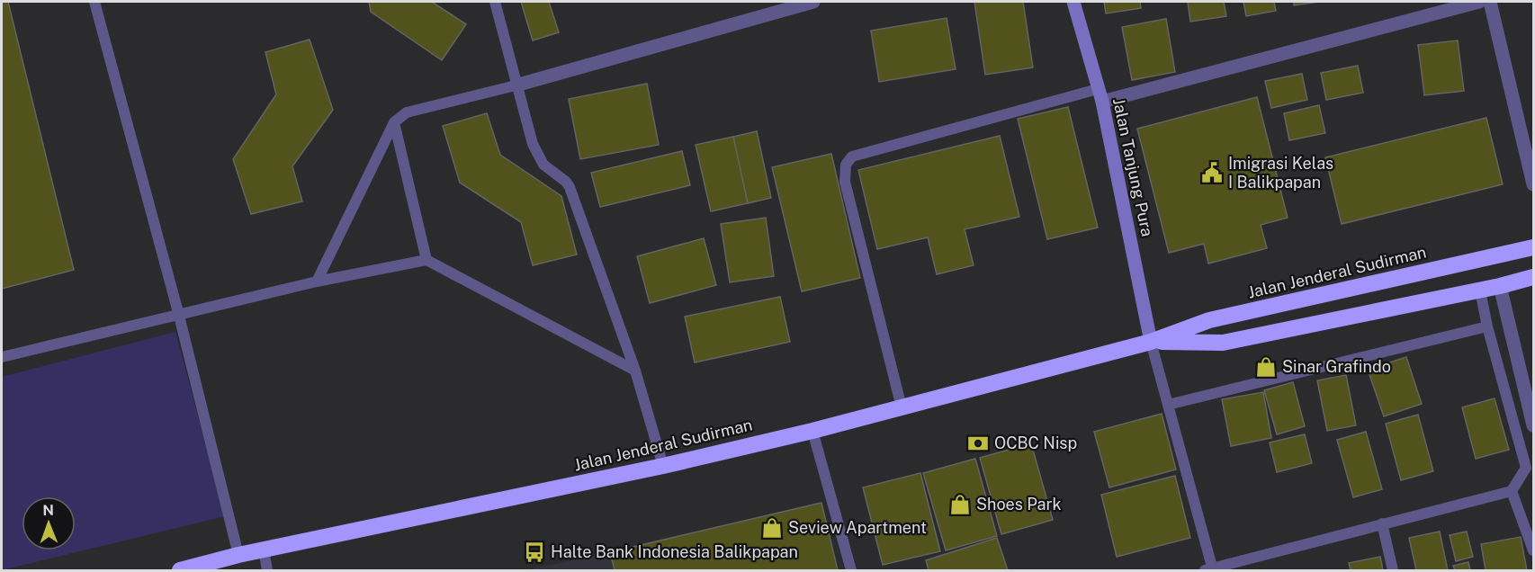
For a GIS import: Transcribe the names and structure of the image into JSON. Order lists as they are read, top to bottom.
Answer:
{
  "streets": {
    "highway": ["Jalan Jenderal Sudirman"],
    "street": ["Jalan Tanjung Pura"]
  },
  "crossings": [
    ["Jalan Tanjung Pura", "Jalan Jenderal Sudirman"]
  ],
  "places": {
    "public building": ["Imigrasi Kelas I Balikpapan"],
    "shop": ["Sinar Grafindo", "Shoes Park", "Seview Apartment"],
    "bank": ["OCBC Nisp"],
    "bus stop": ["Halte Bank Indonesia Balikpapan"]
  },
  "north": "top"
}
